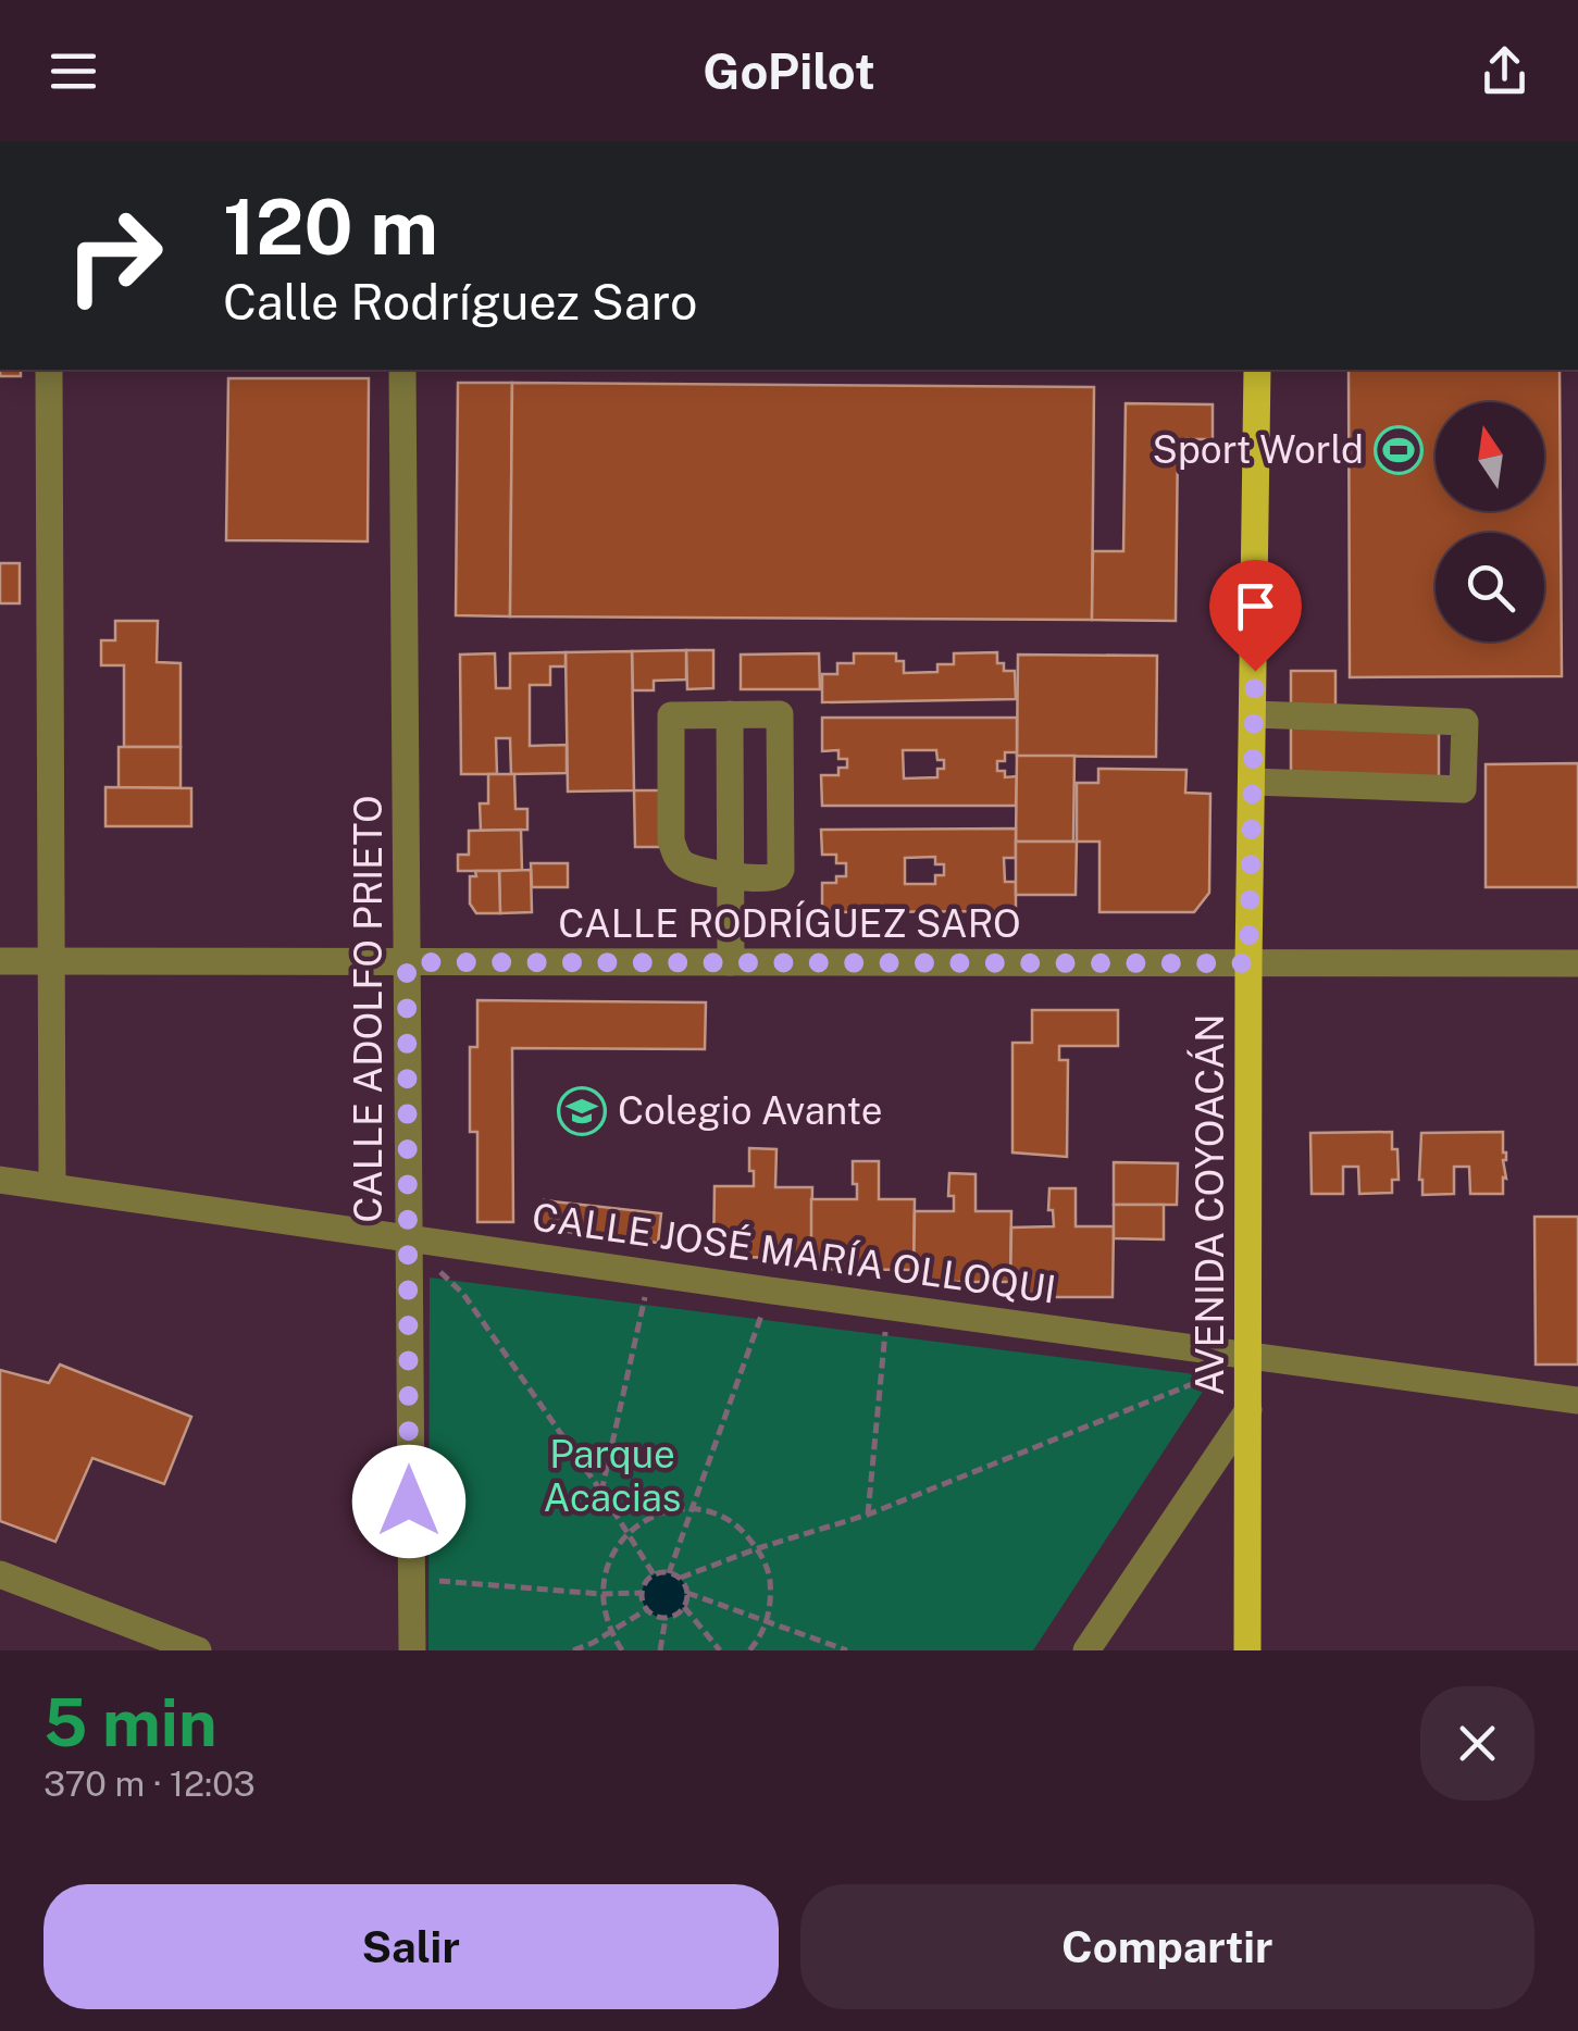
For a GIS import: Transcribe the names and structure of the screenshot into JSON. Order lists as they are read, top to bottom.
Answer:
{
  "streets": {
    "main road": ["AVENIDA COYOACÁN"],
    "street": ["CALLE RODRÍGUEZ SARO", "CALLE ADOLFO PRIETO", "CALLE JOSÉ MARÍA OLLOQUI"]
  },
  "crossings": [
    ["CALLE RODRÍGUEZ SARO", "CALLE ADOLFO PRIETO"],
    ["CALLE RODRÍGUEZ SARO", "AVENIDA COYOACÁN"],
    ["CALLE ADOLFO PRIETO", "CALLE JOSÉ MARÍA OLLOQUI"],
    ["AVENIDA COYOACÁN", "CALLE JOSÉ MARÍA OLLOQUI"]
  ],
  "parks": ["Parque Acacias"],
  "places": {
    "sports": ["Sport World"],
    "school or university": ["Colegio Avante"]
  },
  "north": "top",
  "page": {
    "header": "GoPilot",
    "turn": ["120 m", "Calle Rodríguez Saro"],
    "heading": ["5 min", "370 m · 12:03"],
    "buttons": ["Salir", "Compartir"]
  }
}
